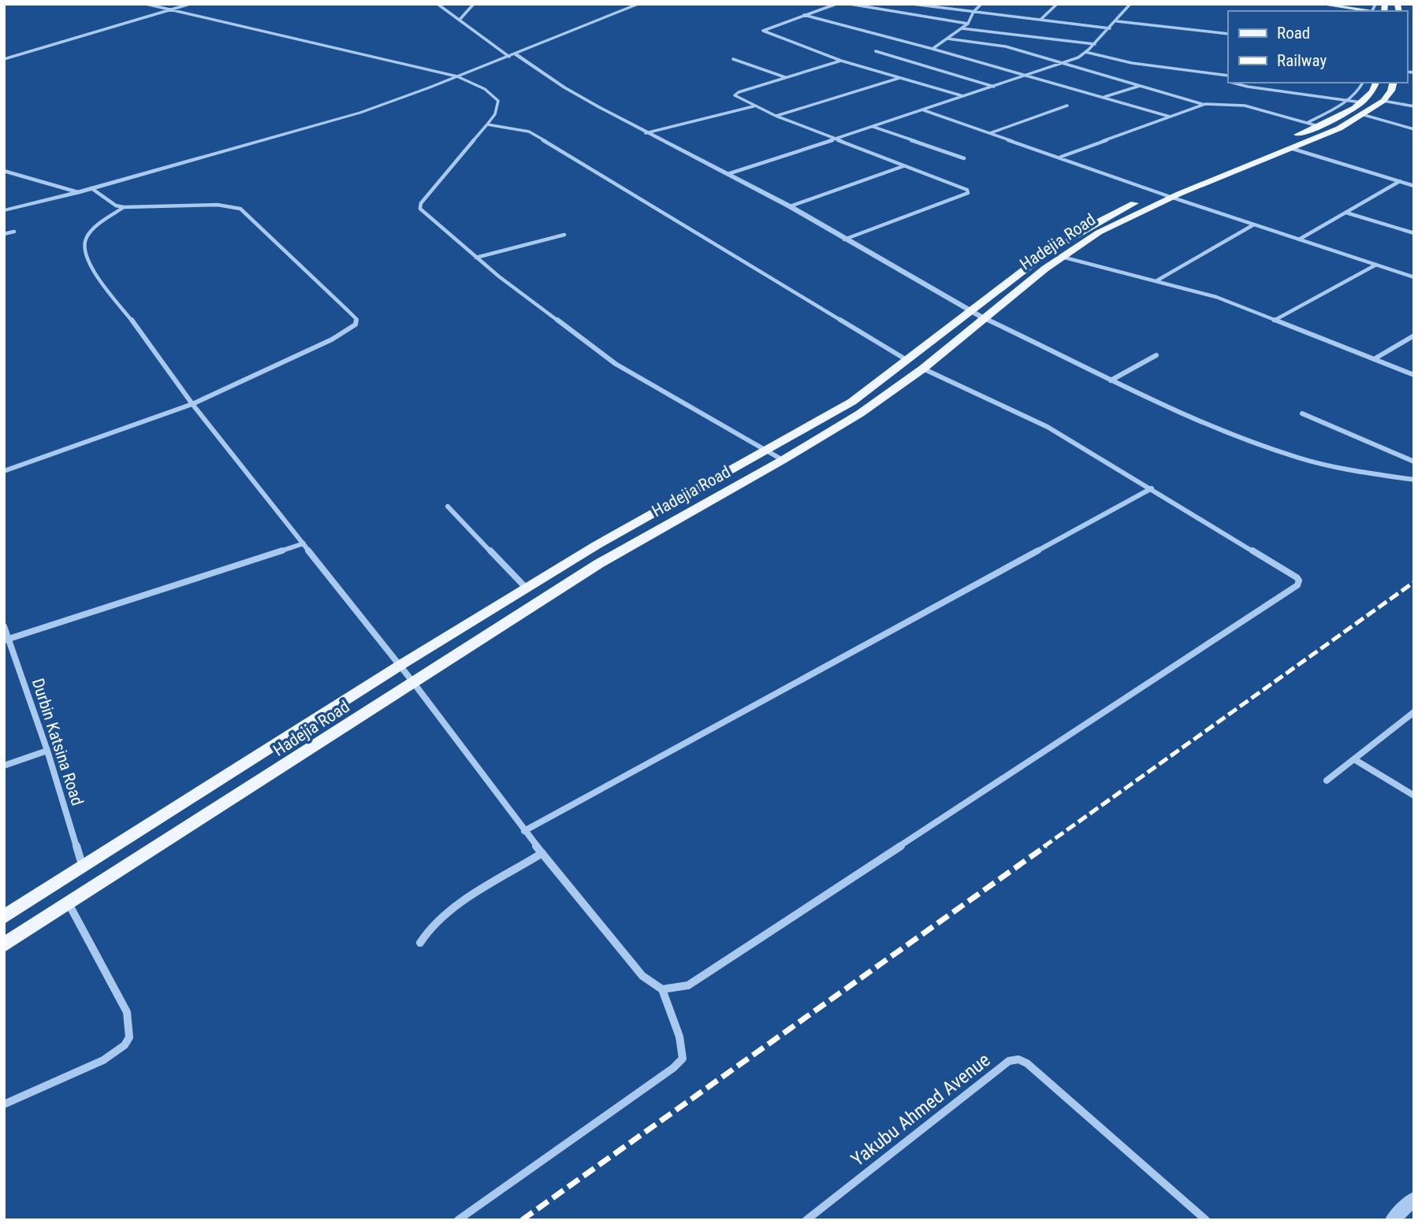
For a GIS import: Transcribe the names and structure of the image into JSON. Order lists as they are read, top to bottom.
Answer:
{
  "streets": {
    "main road": ["Hadejia Road"],
    "street": ["Durbin Katsina Road", "Yakubu Ahmed Avenue"]
  },
  "crossings": [
    ["Hadejia Road", "Durbin Katsina Road"]
  ],
  "legend": ["Road", "Railway"]
}
